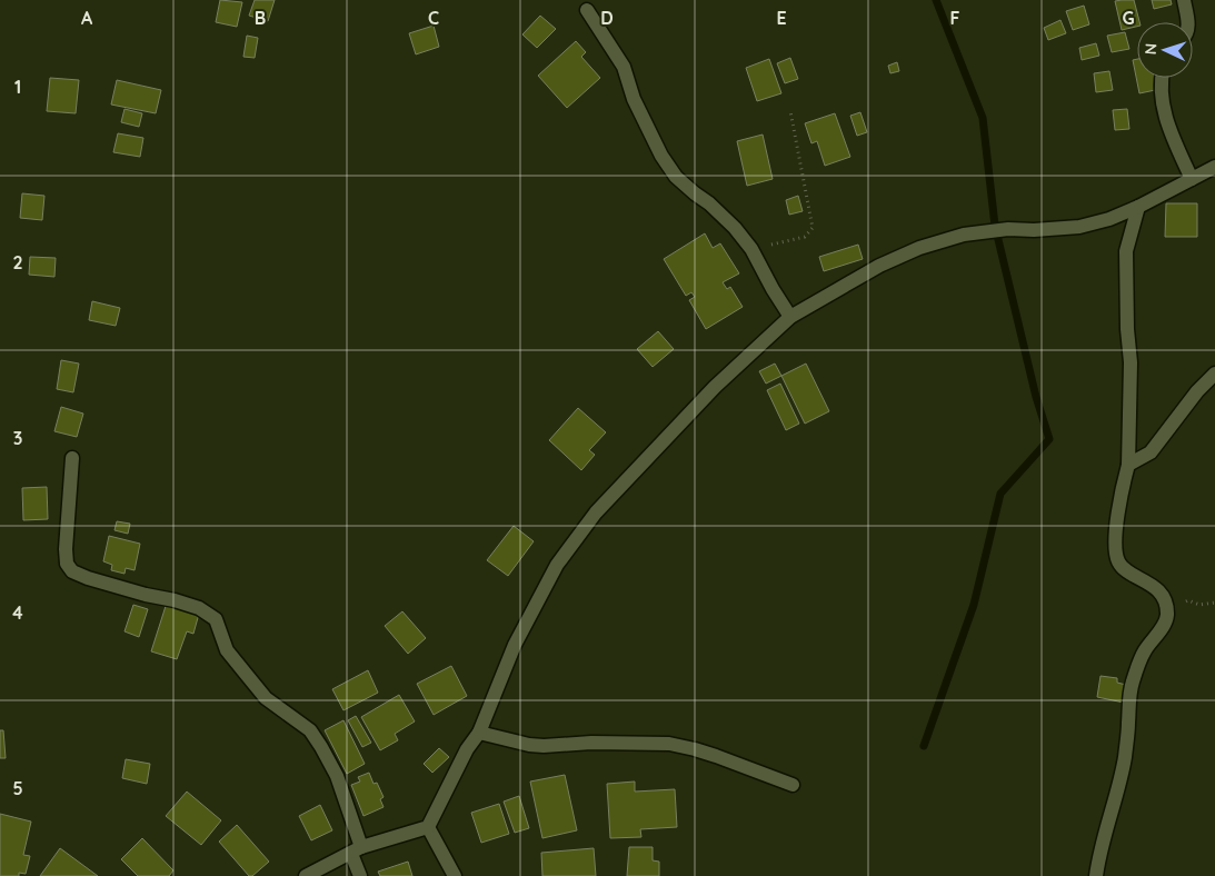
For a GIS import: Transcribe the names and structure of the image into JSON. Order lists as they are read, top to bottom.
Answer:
{
  "north": "left",
  "grid": {
    "columns": [
      "A",
      "B",
      "C",
      "D",
      "E",
      "F",
      "G"
    ],
    "rows": [
      "1",
      "2",
      "3",
      "4",
      "5"
    ]
  }
}
